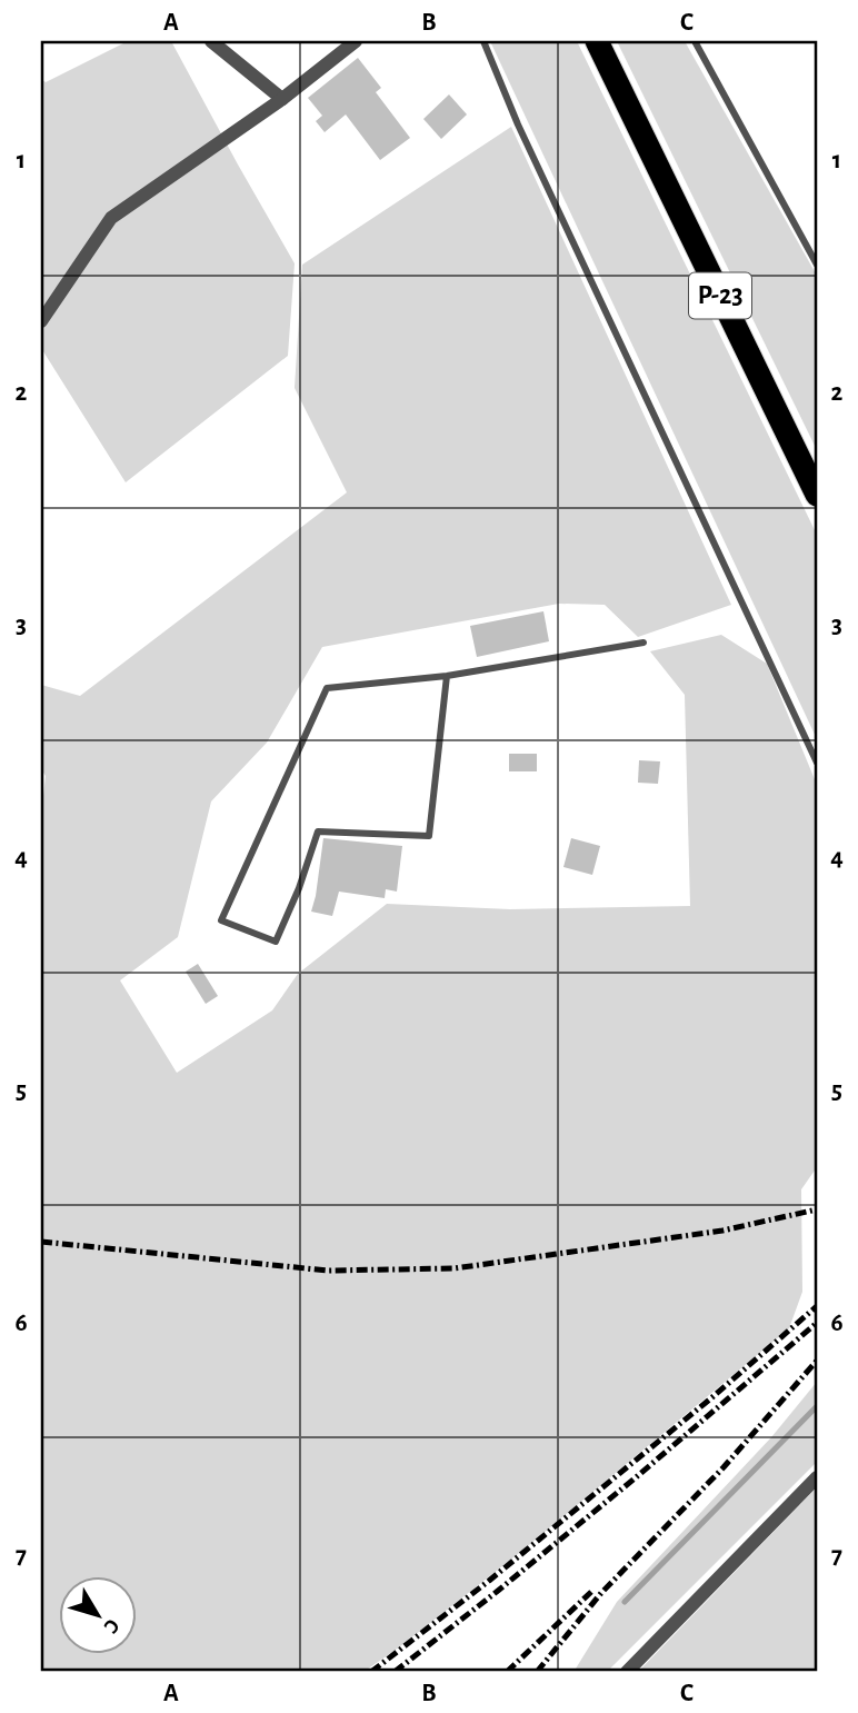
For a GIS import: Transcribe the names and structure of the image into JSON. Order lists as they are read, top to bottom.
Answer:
{
  "streets": {
    "highway": ["Р-23"]
  },
  "north": "bottom right",
  "grid": {
    "columns": ["A", "B", "C"],
    "rows": [
      "1",
      "2",
      "3",
      "4",
      "5",
      "6",
      "7"
    ]
  }
}
